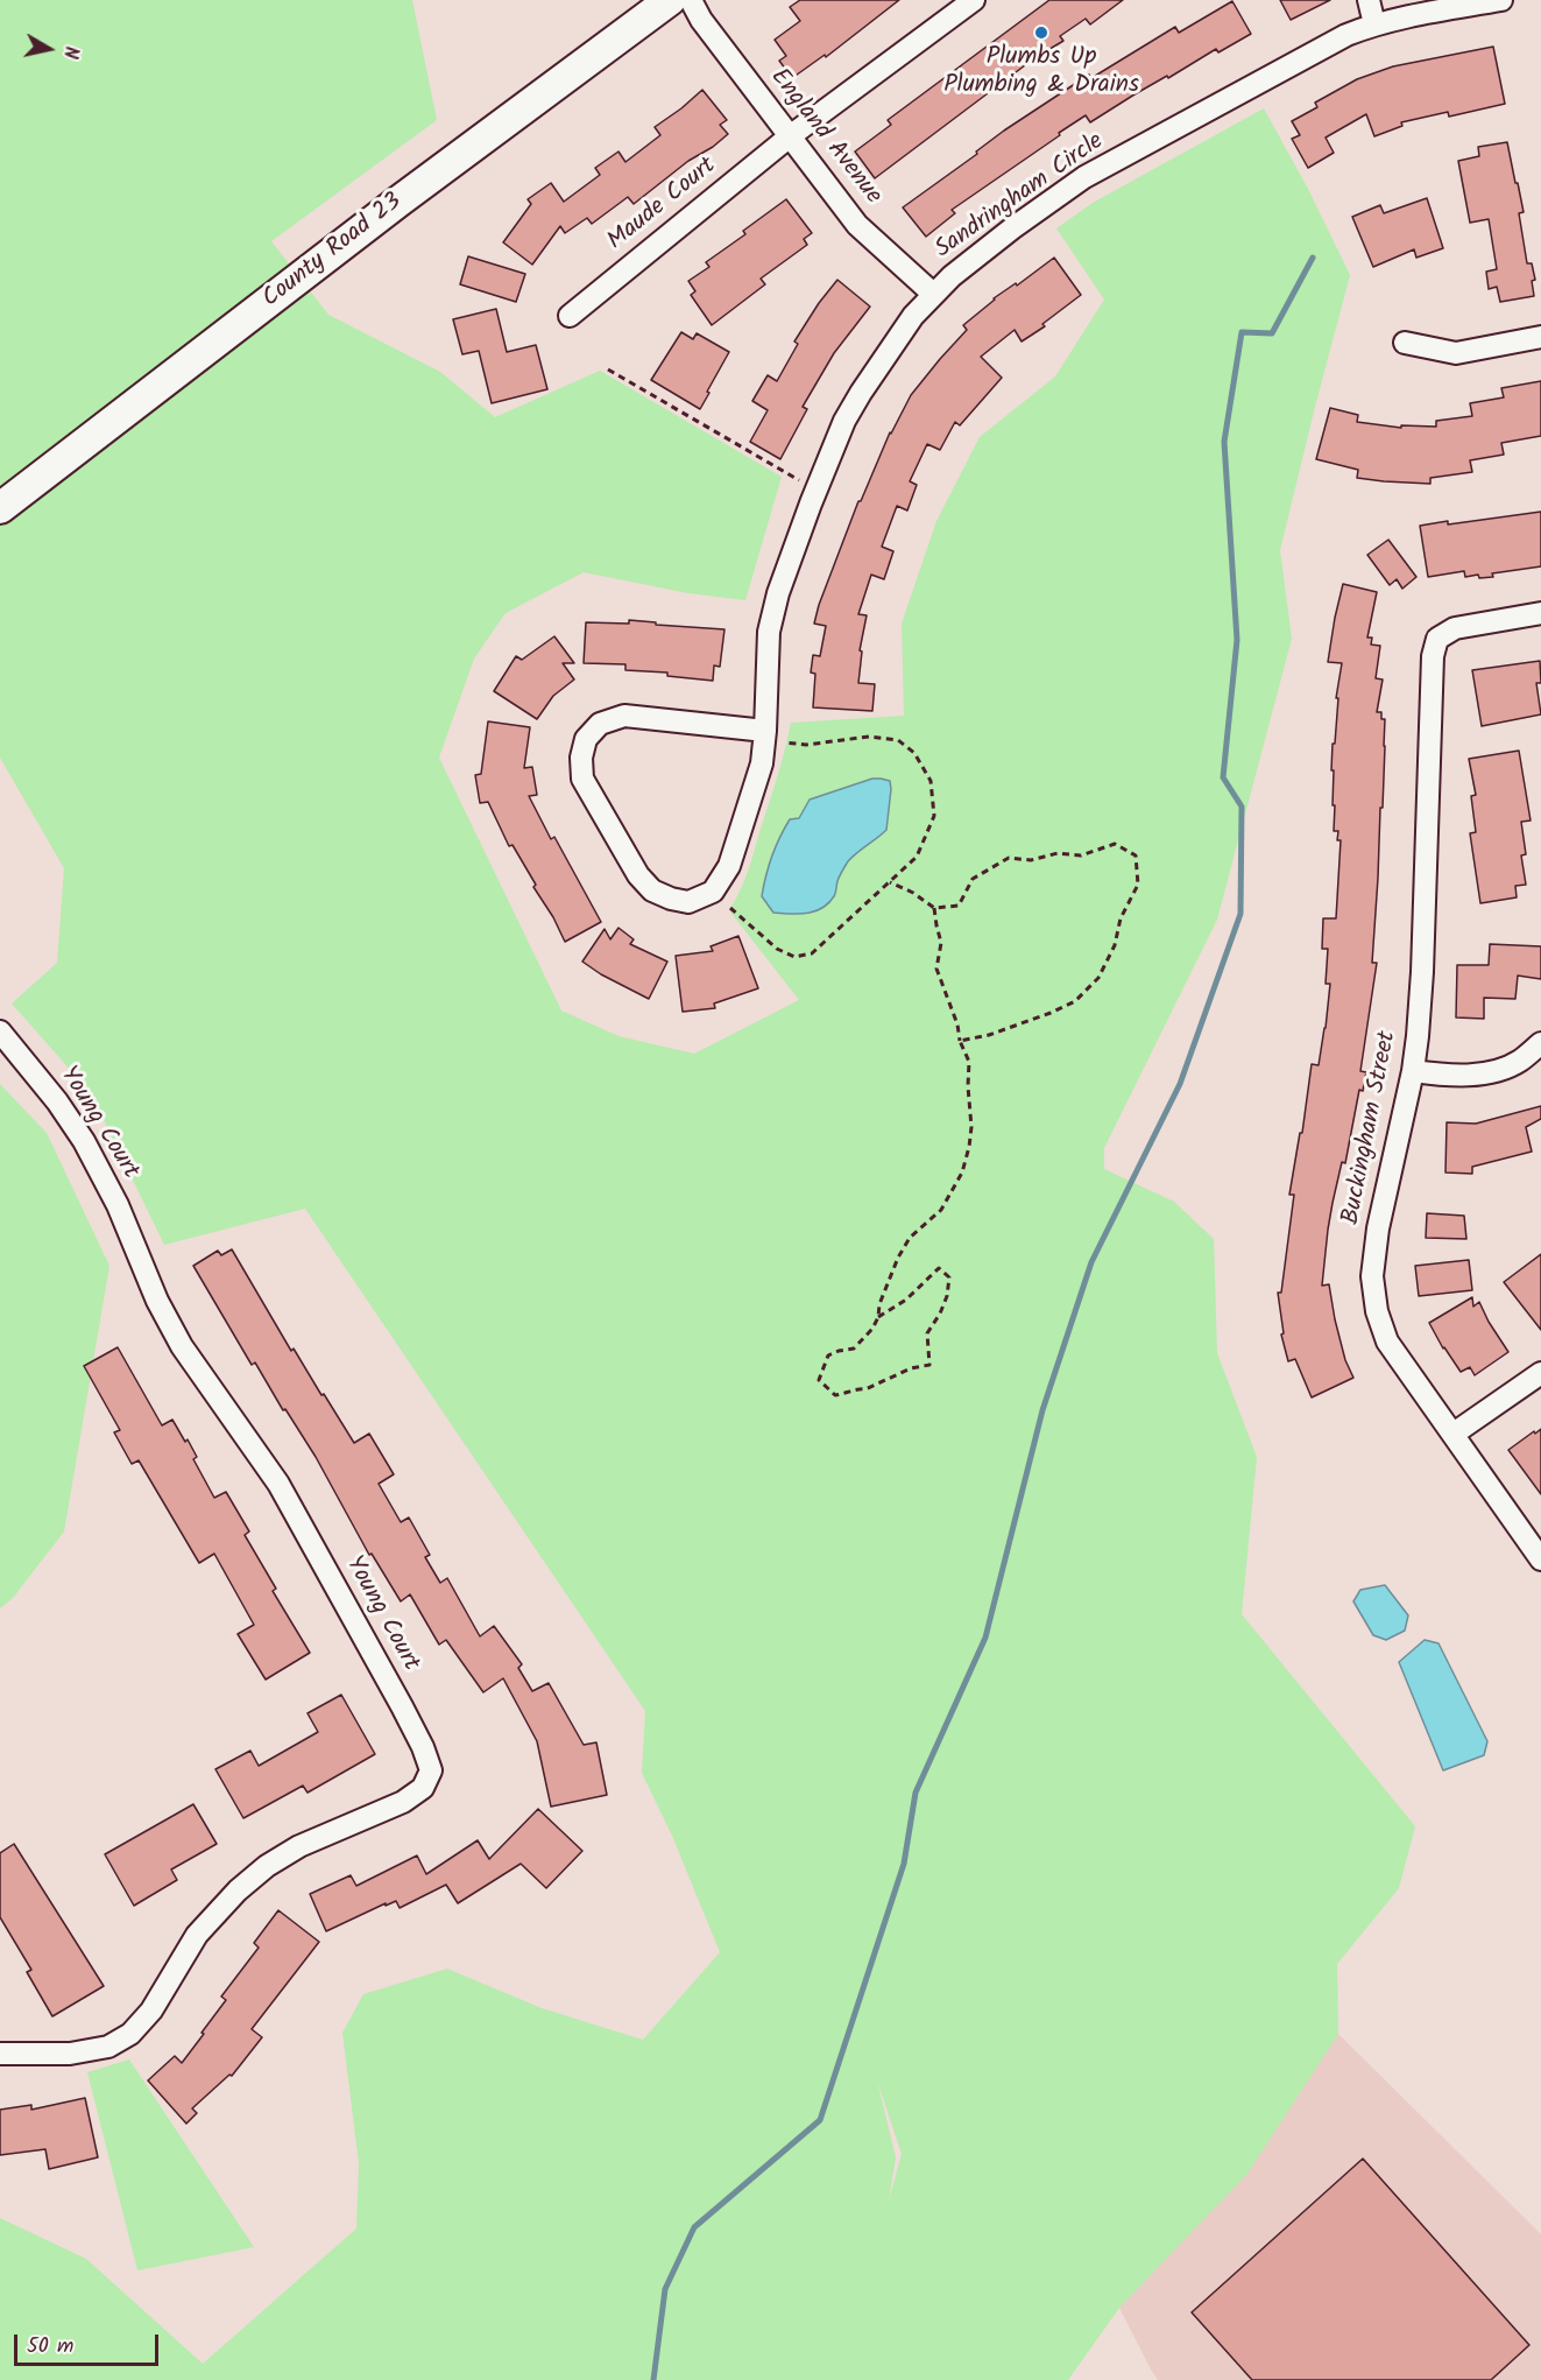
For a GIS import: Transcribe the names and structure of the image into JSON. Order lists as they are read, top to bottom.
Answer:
{
  "streets": {
    "main road": ["County Road 23"],
    "street": [
      "England Avenue",
      "Sandringham Circle",
      "Maude Court",
      "Young Court",
      "Buckingham Street"
    ]
  },
  "crossings": [
    ["England Avenue", "Sandringham Circle"],
    ["England Avenue", "Maude Court"]
  ],
  "places": ["Plumbs Up Plumbing & Drains"],
  "scale_bar": "50 m",
  "north": "right"
}
